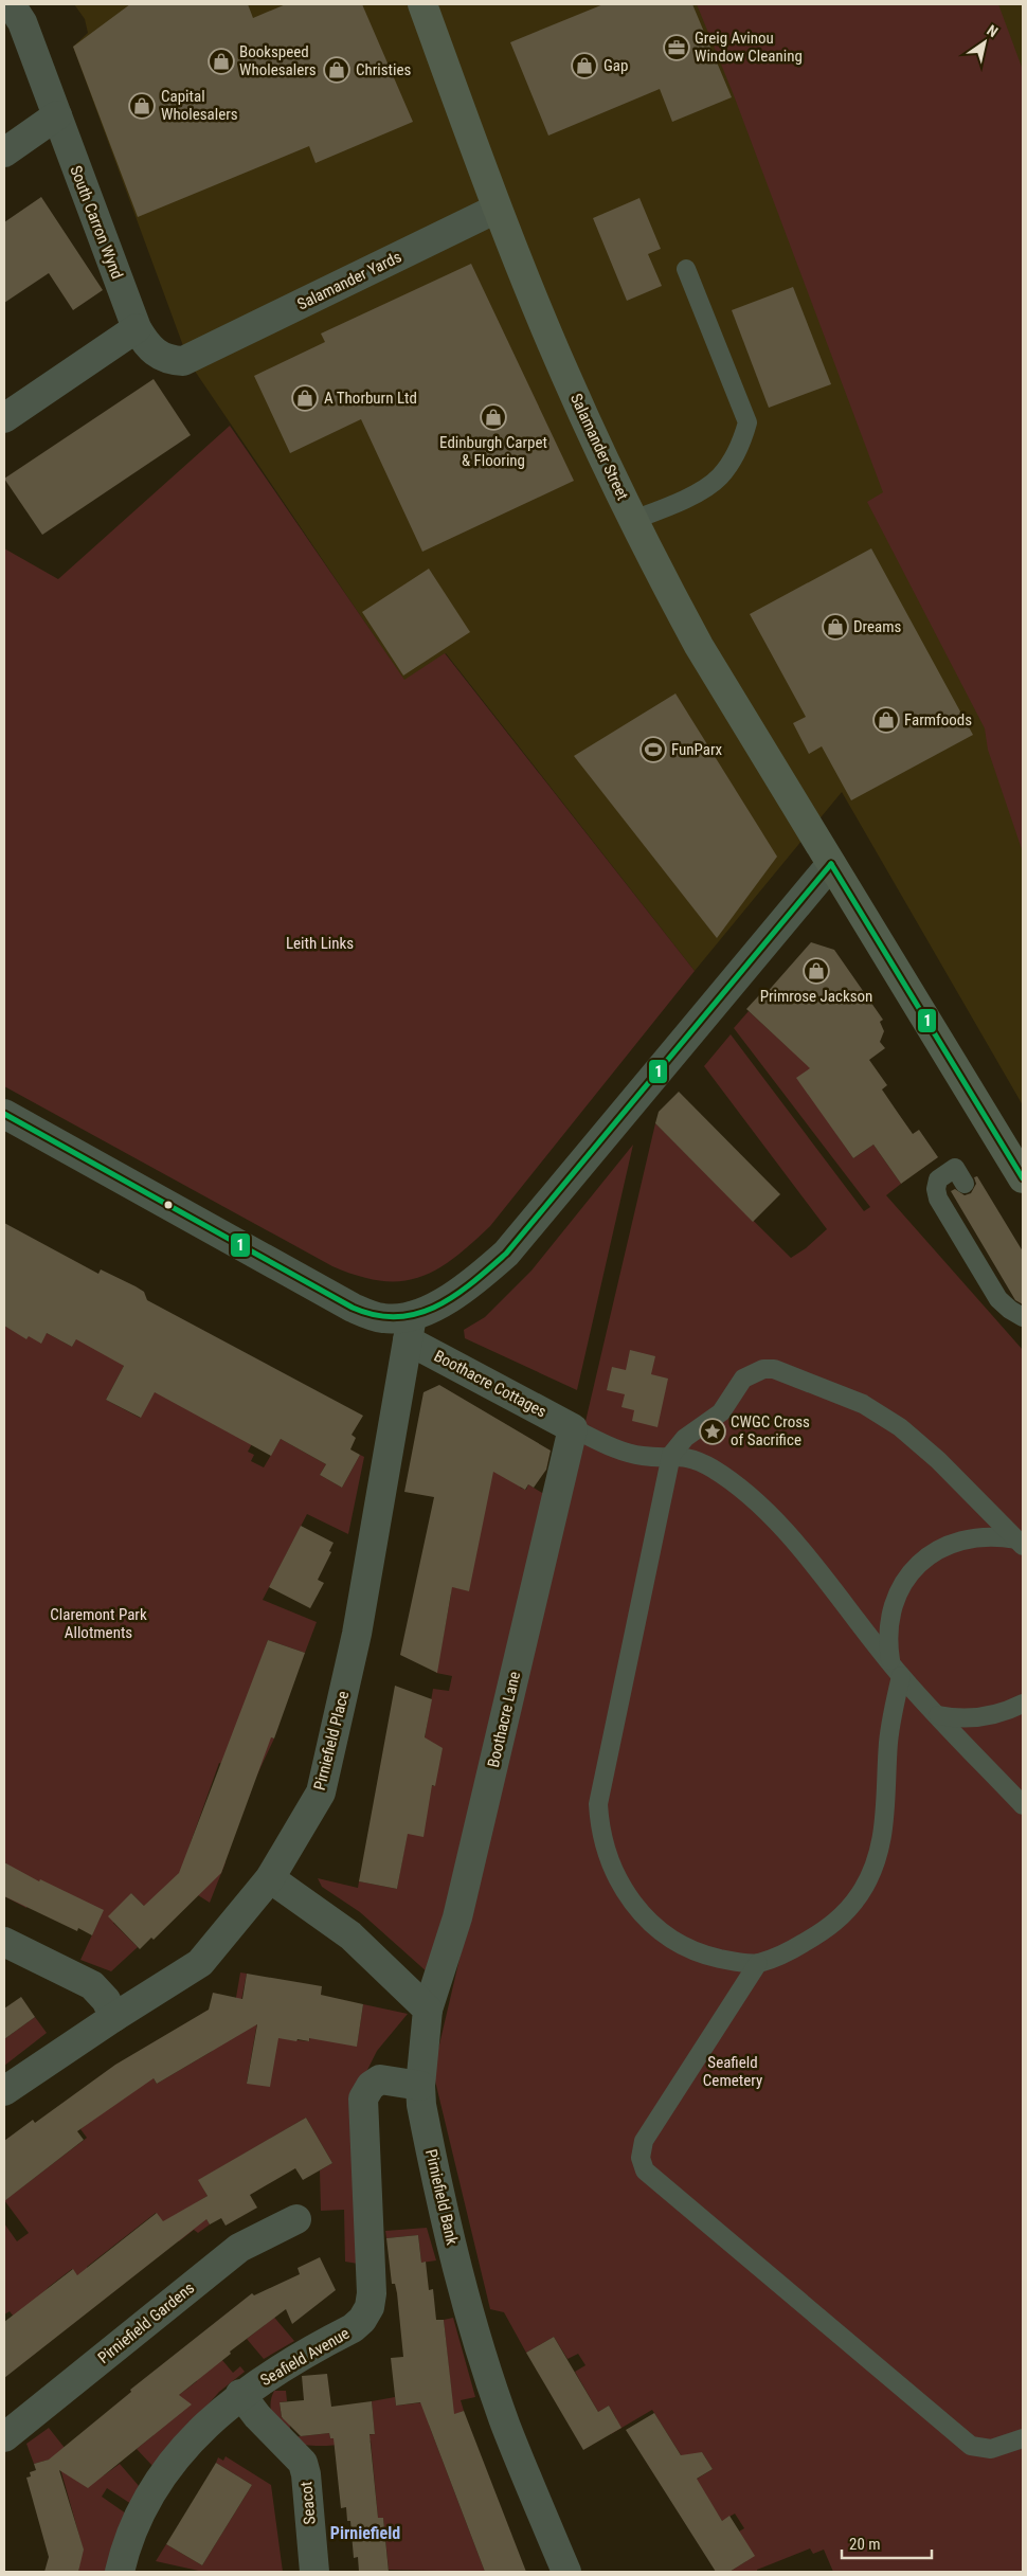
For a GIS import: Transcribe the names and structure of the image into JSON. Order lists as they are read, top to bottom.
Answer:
{
  "streets": {
    "main road": ["Salamander Street"],
    "street": [
      "South Carron Wynd",
      "Salamander Yards",
      "Boothacre Cottages",
      "Boothacre Lane",
      "Pirniefield Place",
      "Pirniefield Bank",
      "Pirniefield Gardens",
      "Seafield Avenue",
      "Seacot"
    ]
  },
  "crossings": [
    ["South Carron Wynd", "Salamander Yards"],
    ["Salamander Yards", "Salamander Street"],
    ["Boothacre Cottages", "Boothacre Lane"],
    ["Boothacre Cottages", "Pirniefield Place"],
    ["Boothacre Lane", "Pirniefield Bank"],
    ["Pirniefield Bank", "Seafield Avenue"],
    ["Seafield Avenue", "Seacot"]
  ],
  "districts": ["Pirniefield"],
  "parks": ["Leith Links", "Claremont Park Allotments", "Seafield Cemetery"],
  "places": {
    "office": ["Greig Avinou Window Cleaning"],
    "shop": [
      "Bookspeed Wholesalers",
      "Gap",
      "Christies",
      "Capital Wholesalers",
      "A Thorburn Ltd",
      "Edinburgh Carpet & Flooring",
      "Dreams",
      "Farmfoods",
      "Primrose Jackson"
    ],
    "sports": ["FunParx"],
    "place": ["CWGC Cross of Sacrifice"]
  },
  "lines": ["transit line 1"],
  "scale_bar": "20 m",
  "north": "top right"
}
